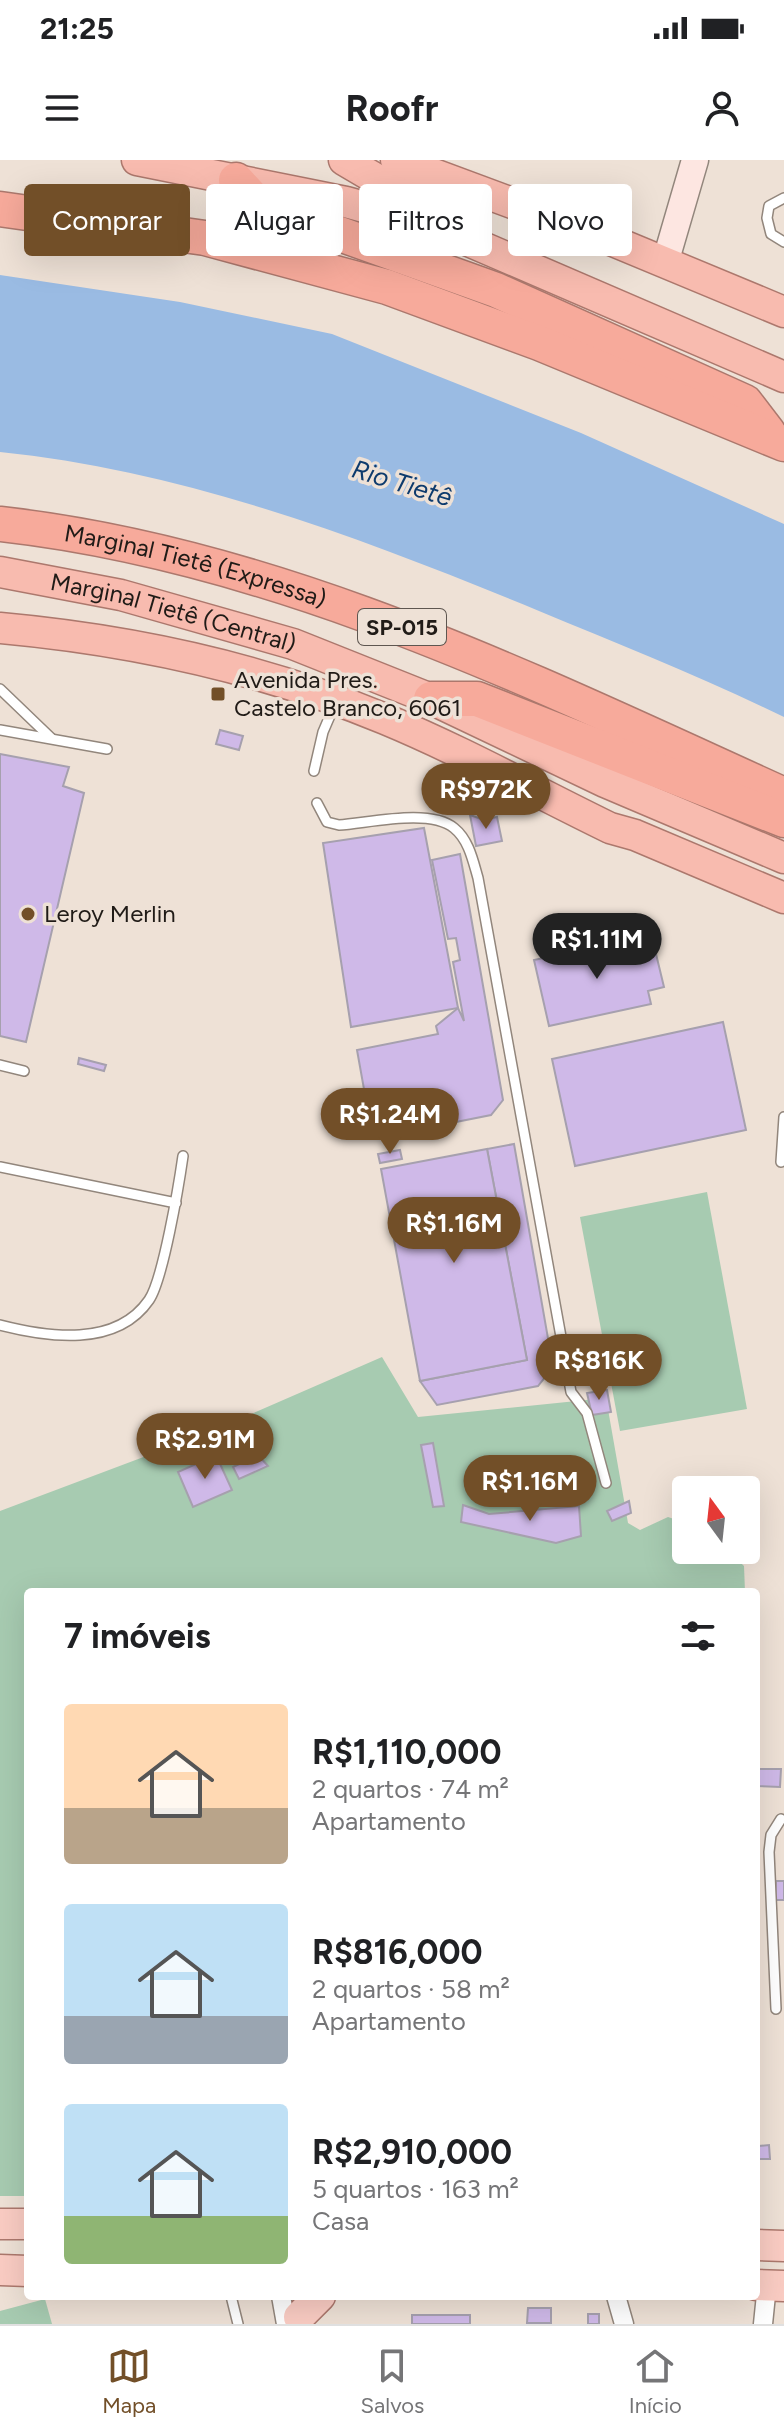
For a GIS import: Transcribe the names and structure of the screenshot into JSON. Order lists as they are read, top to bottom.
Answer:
{
  "streets": {
    "highway": ["Marginal Tietê (Expressa)", "Marginal Tietê (Central)", "SP-015"]
  },
  "water": ["Rio Tietê"],
  "places": {
    "transit": ["Avenida Pres. Castelo Branco, 6061"],
    "other": ["Leroy Merlin"]
  },
  "north": "top",
  "page": {
    "status": "21:25",
    "header": "Roofr",
    "chip": [
      "Comprar",
      "Alugar",
      "Filtros",
      "Novo"
    ],
    "price": [
      "R$972K",
      "R$1.11M",
      "R$1.24M",
      "R$1.16M",
      "R$816K",
      "R$2.91M",
      "R$1.16M"
    ],
    "heading": "7 imóveis",
    "list": [
      {
        "name": "R$1,110,000",
        "note": "2 quartos · 74 m² · Apartamento"
      },
      {
        "name": "R$816,000",
        "note": "2 quartos · 58 m² · Apartamento"
      },
      {
        "name": "R$2,910,000",
        "note": "5 quartos · 163 m² · Casa"
      }
    ],
    "tabs": ["Mapa", "Salvos", "Início"]
  }
}
